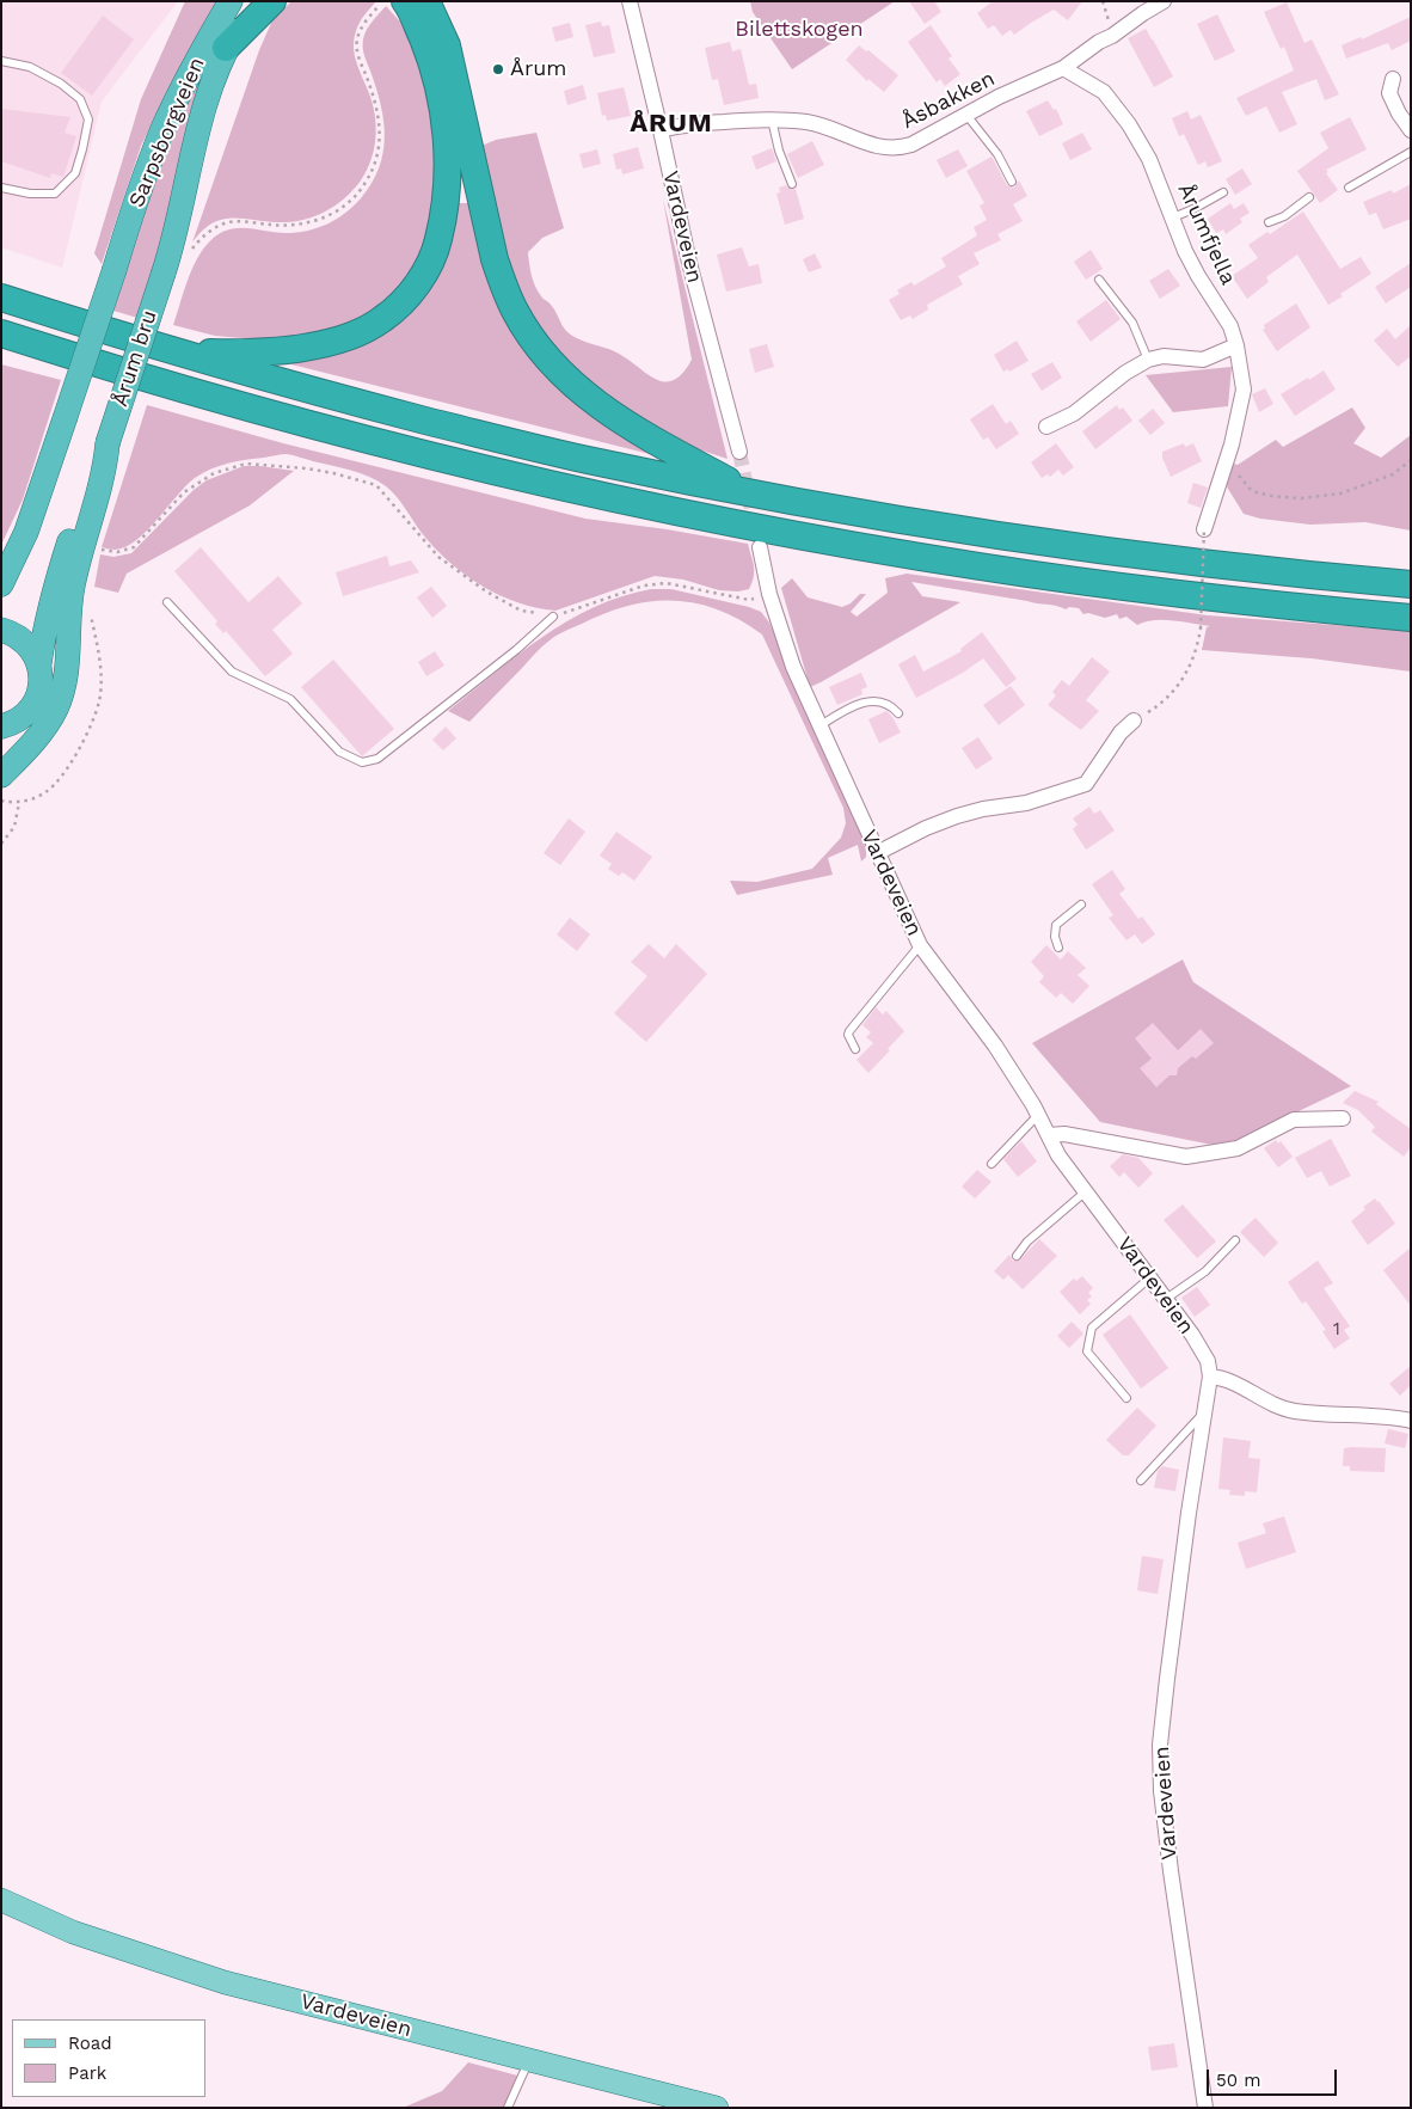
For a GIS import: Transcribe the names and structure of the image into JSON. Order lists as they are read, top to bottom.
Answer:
{
  "streets": {
    "highway": ["Sarpsborgveien", "Årum bru"],
    "main road": ["Vardeveien"],
    "street": ["Åsbakken", "Årumfjella"]
  },
  "crossings": [
    ["Åsbakken", "Vardeveien"],
    ["Åsbakken", "Årumfjella"],
    ["Sarpsborgveien", "Årum bru"]
  ],
  "districts": ["ÅRUM"],
  "parks": ["Bilettskogen"],
  "places": ["Årum"],
  "house_numbers": ["1"],
  "legend": ["Road", "Park"],
  "scale_bar": "50 m"
}
